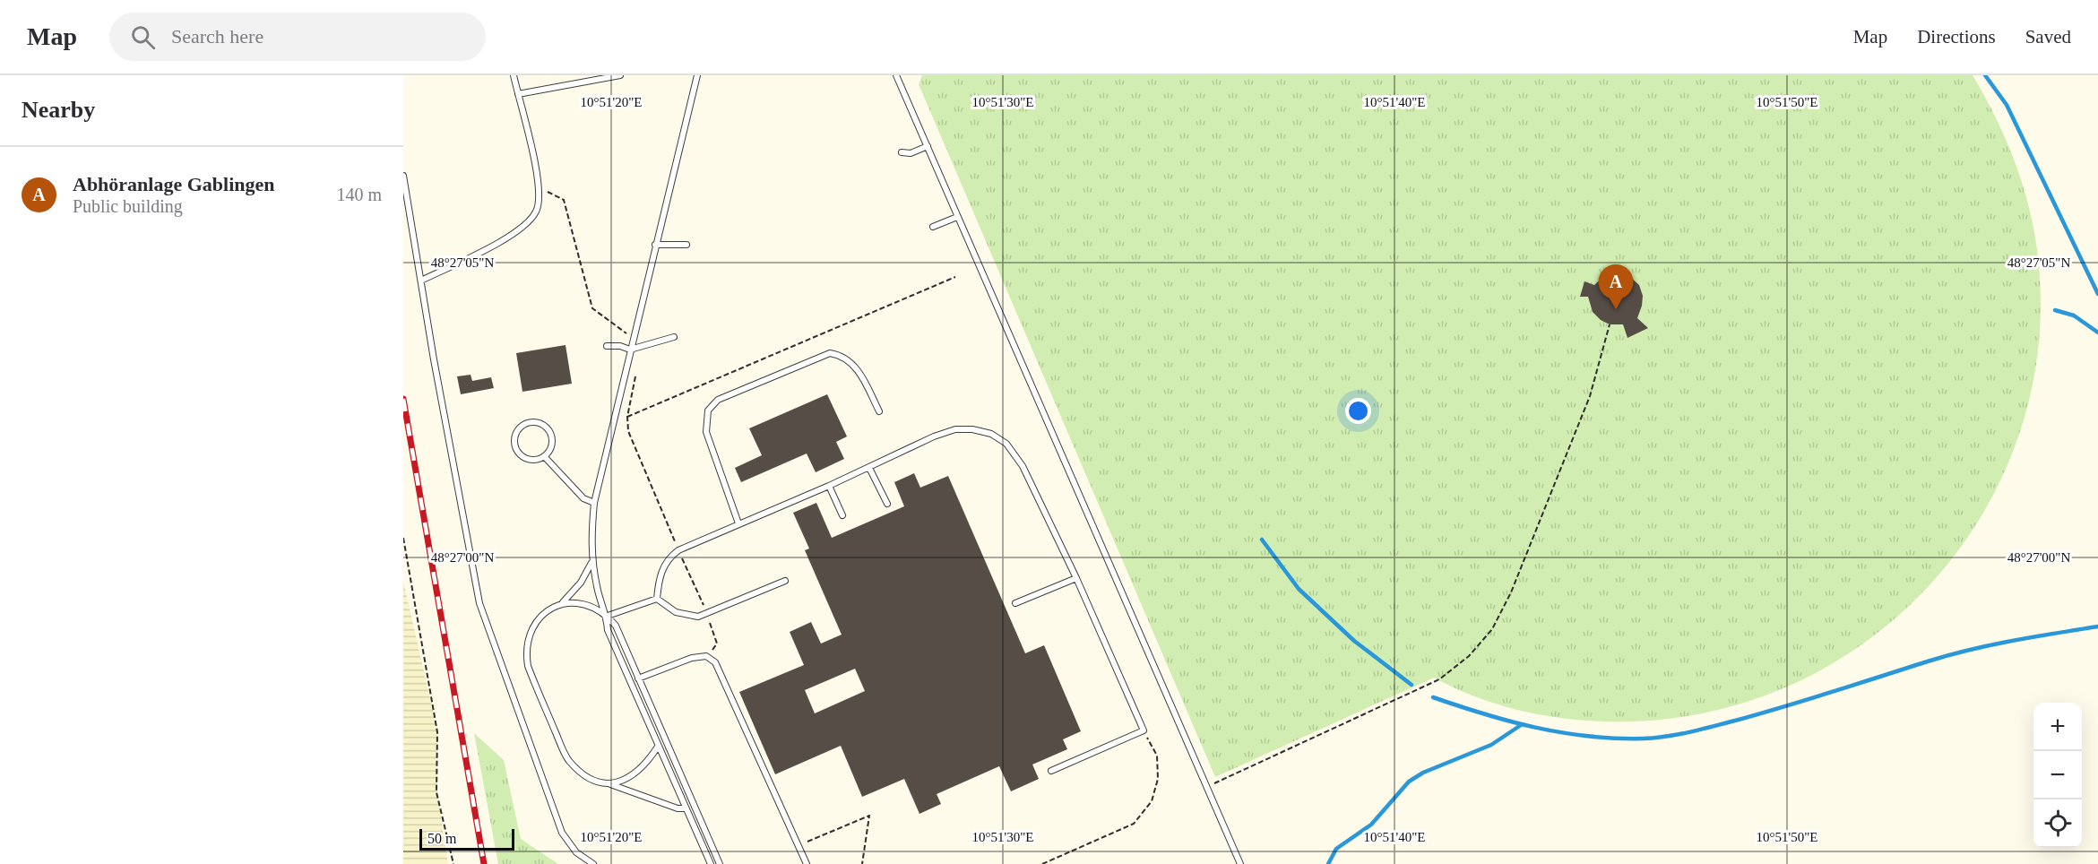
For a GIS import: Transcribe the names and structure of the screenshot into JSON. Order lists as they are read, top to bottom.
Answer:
{
  "scale_bar": "50 m",
  "page": {
    "header": "Map",
    "search": "Search here",
    "nav": ["Map", "Directions", "Saved"],
    "heading": "Nearby",
    "list": [
      {
        "mark": "A",
        "name": "Abhöranlage Gablingen",
        "note": "Public building",
        "value": "140 m"
      }
    ],
    "pins": "A",
    "map_buttons": ["+", "−"],
    "scale": "50 m"
  },
  "coordinates": [
    "10°51'20\"E",
    "10°51'30\"E",
    "10°51'40\"E",
    "10°51'50\"E",
    "48°27'05\"N",
    "48°27'00\"N"
  ]
}
